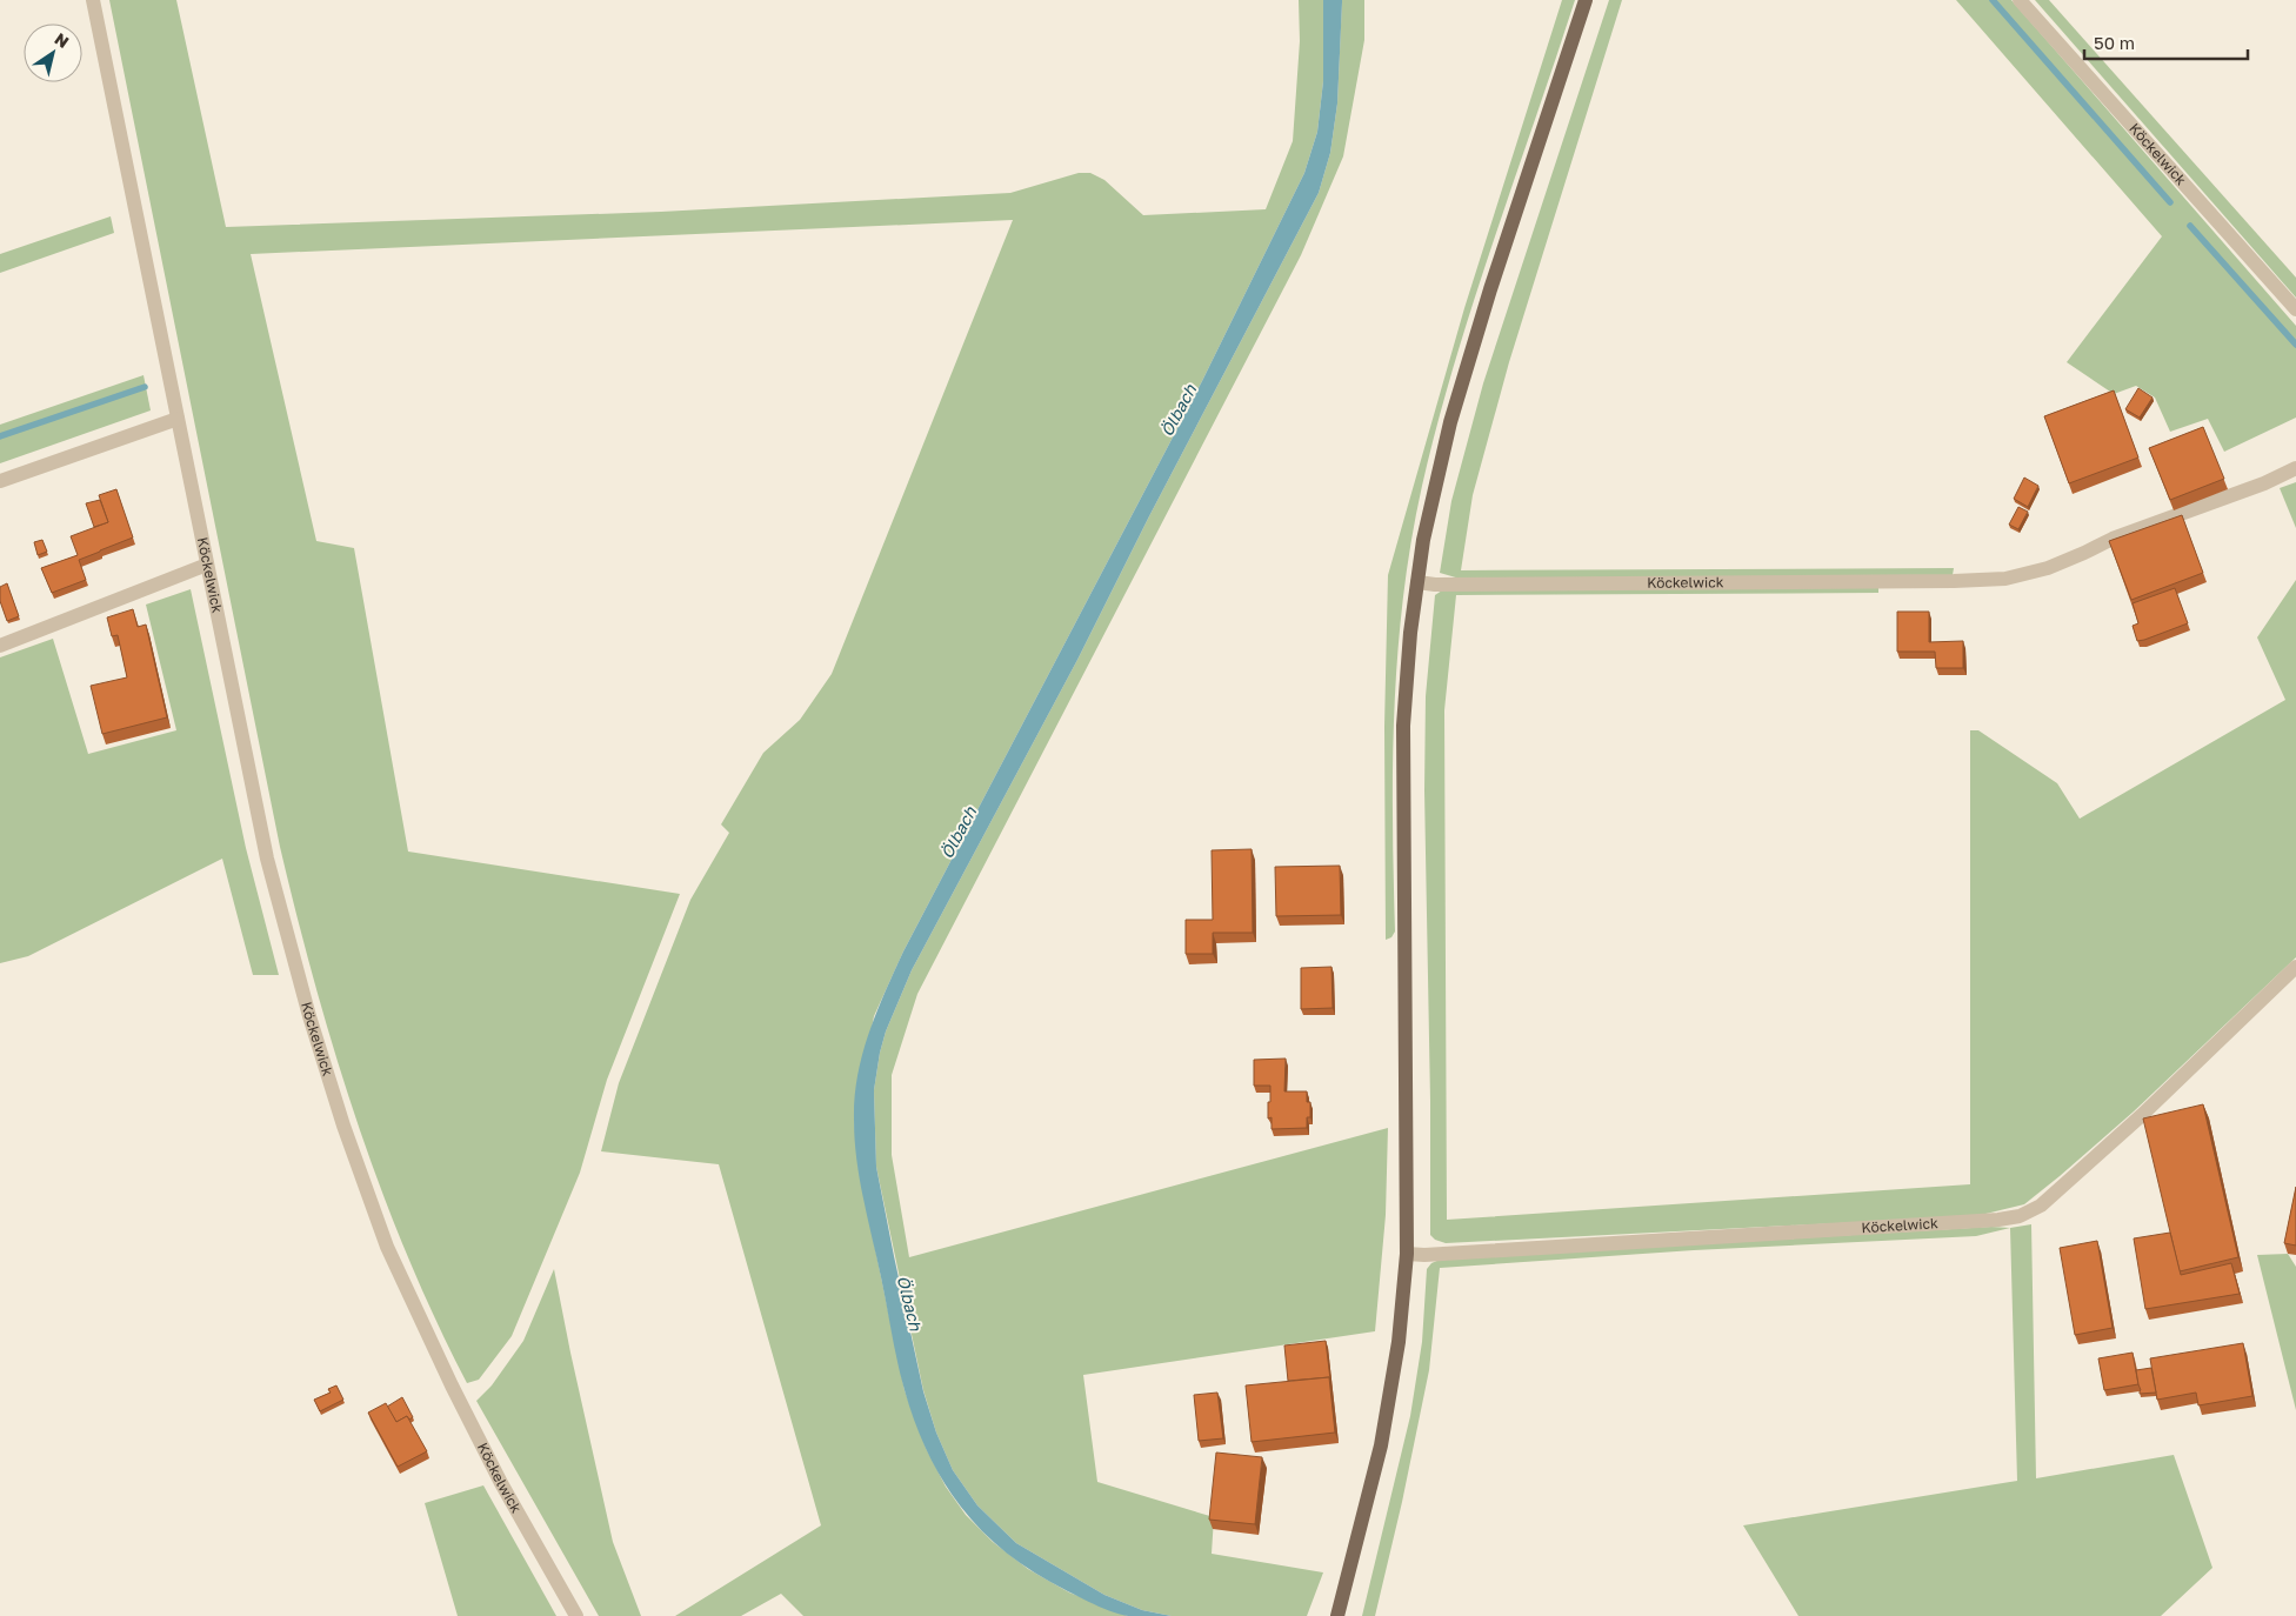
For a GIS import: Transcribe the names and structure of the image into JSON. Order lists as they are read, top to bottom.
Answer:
{
  "streets": {
    "street": ["Köckelwick"]
  },
  "water": ["Ölbach"],
  "scale_bar": "50 m",
  "north": "top right"
}
